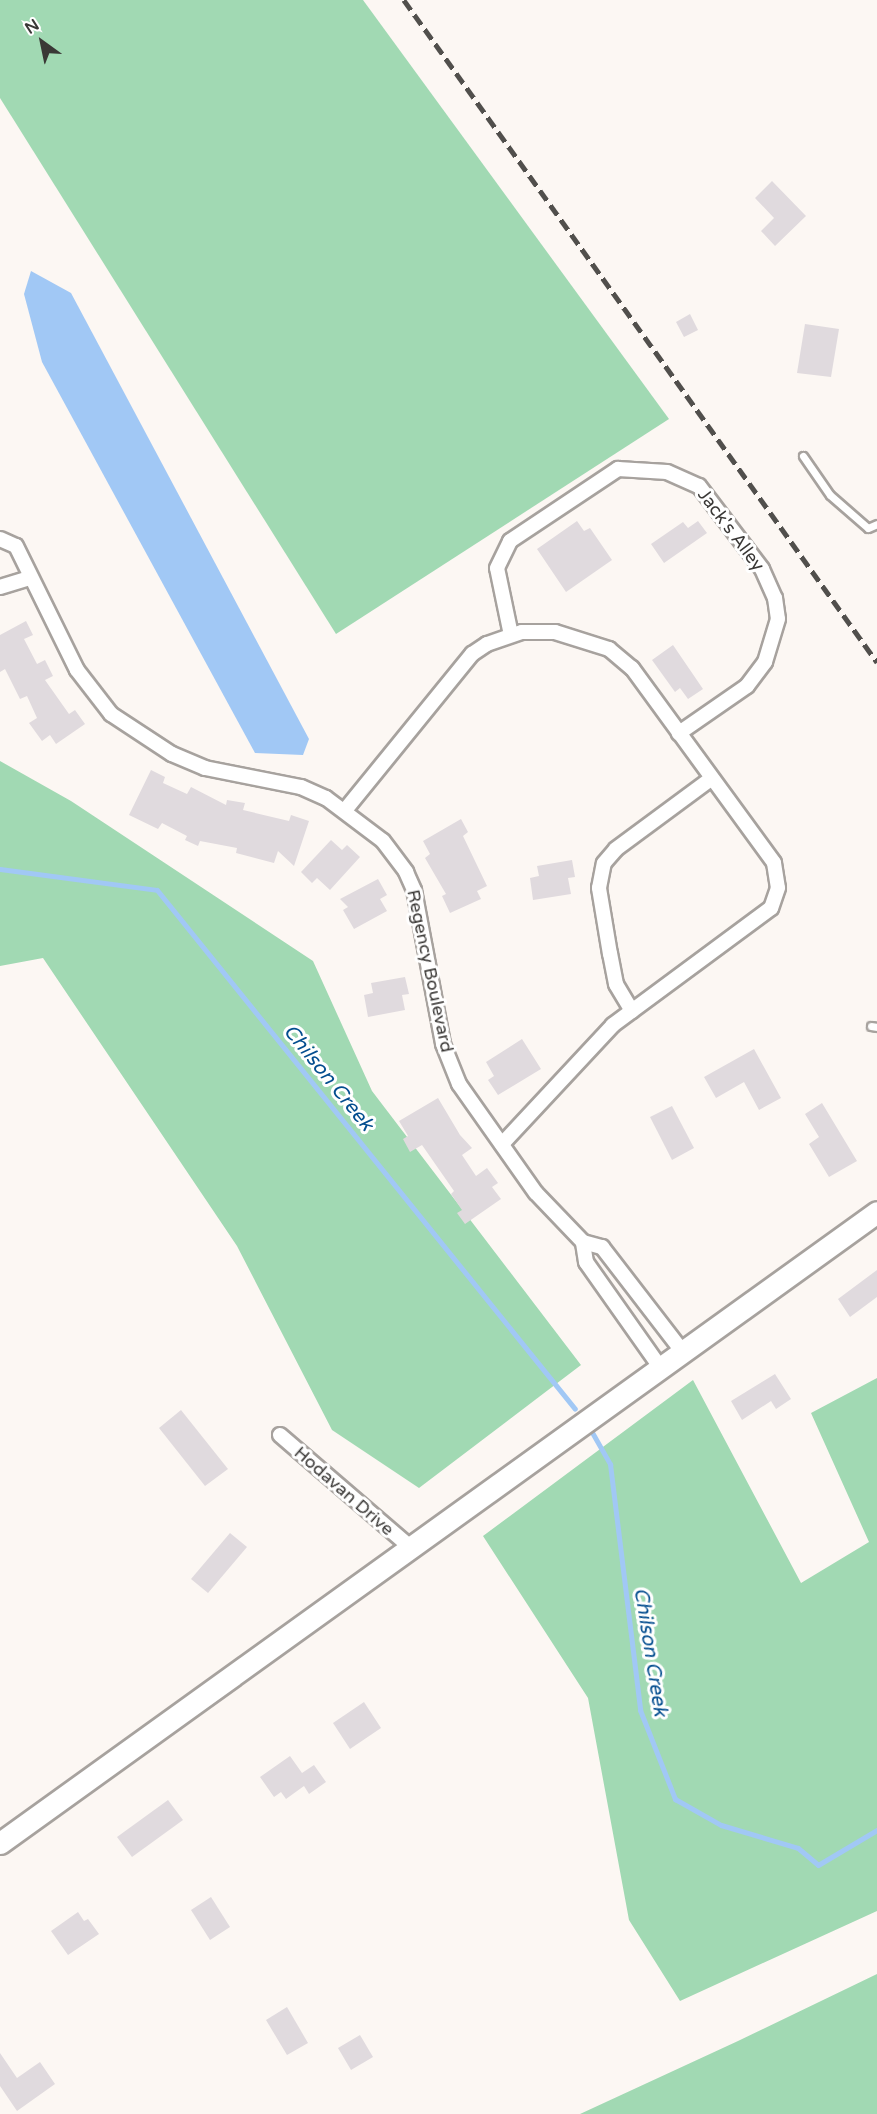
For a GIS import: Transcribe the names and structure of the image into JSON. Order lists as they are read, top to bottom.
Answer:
{
  "streets": {
    "street": ["Jack's Alley", "Regency Boulevard", "Hodavan Drive"]
  },
  "water": ["Chilson Creek"],
  "north": "top left"
}
